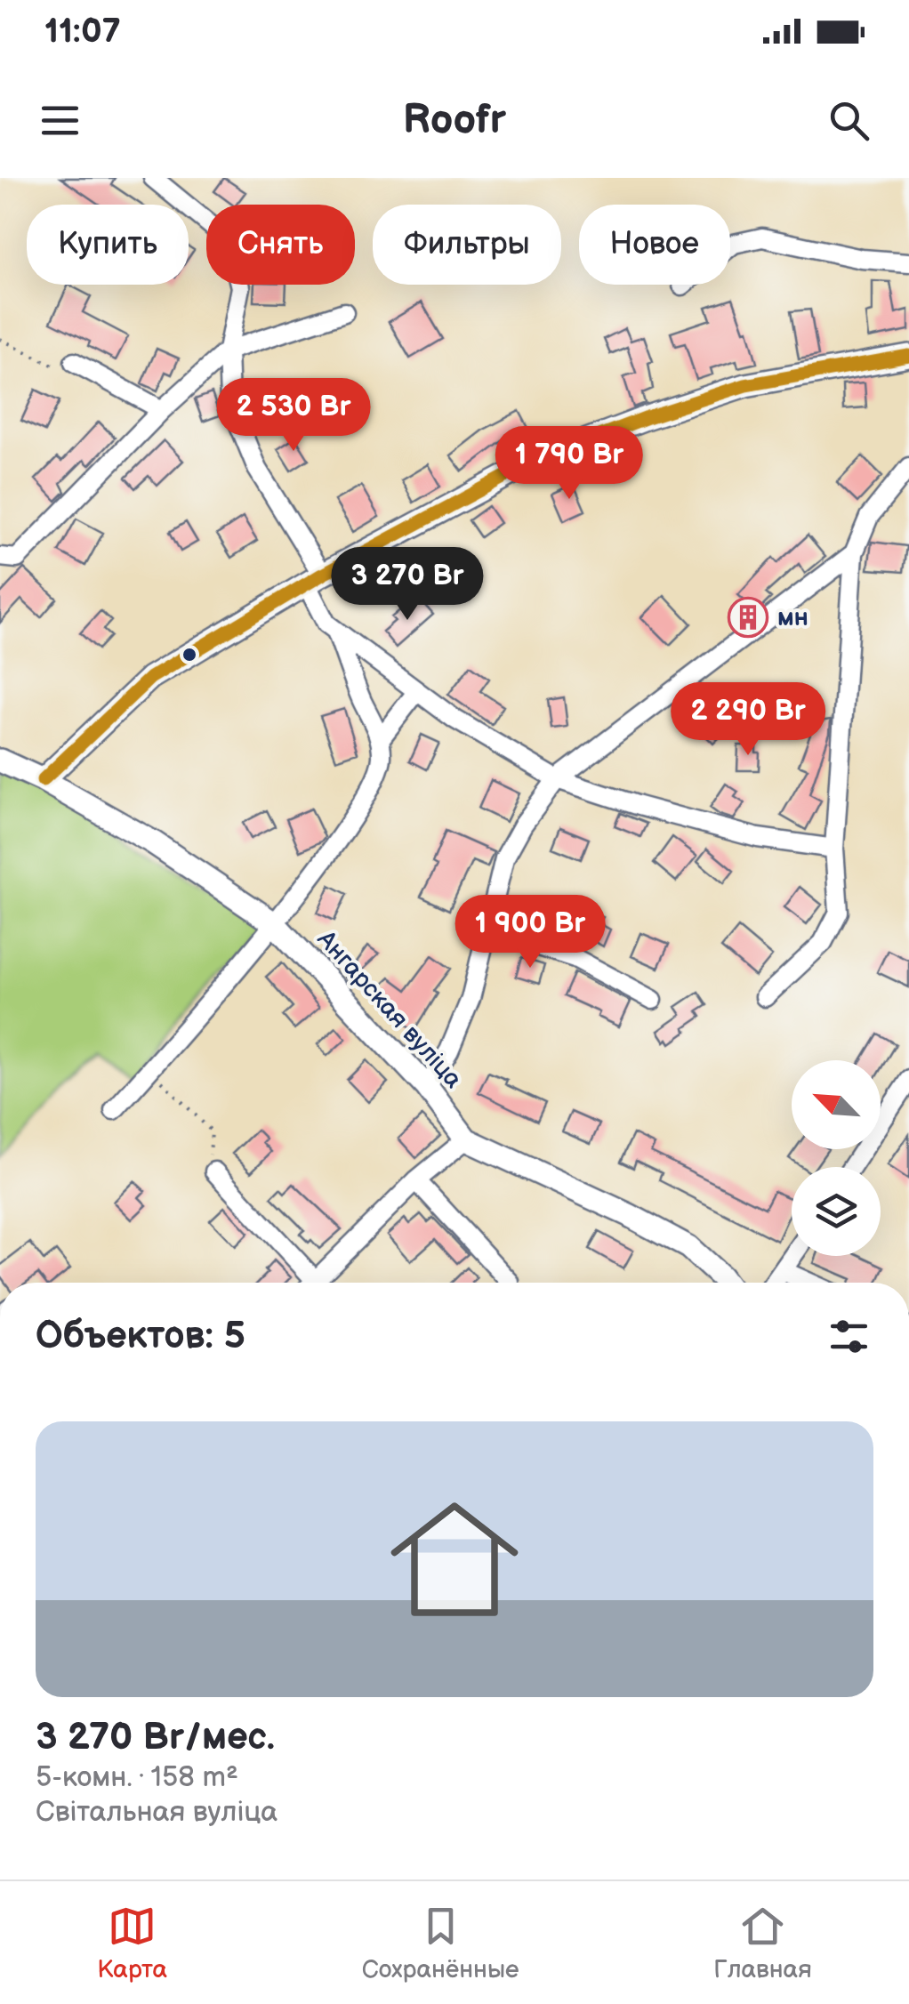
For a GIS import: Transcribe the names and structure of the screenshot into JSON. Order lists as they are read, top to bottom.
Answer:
{
  "streets": {
    "street": ["Ангарская вуліца"]
  },
  "places": {
    "building": ["мн"]
  },
  "north": "top left",
  "page": {
    "status": "11:07",
    "header": "Roofr",
    "chip": [
      "Купить",
      "Снять",
      "Фильтры",
      "Новое"
    ],
    "price": [
      "2 530 Br",
      "1 790 Br",
      "3 270 Br",
      "2 290 Br",
      "1 900 Br"
    ],
    "heading": "Объектов: 5",
    "list": [
      {
        "name": "3 270 Br/мес.",
        "note": "5-комн. · 158 m² · Світальная вуліца"
      }
    ],
    "tabs": ["Карта", "Сохранённые", "Главная"]
  }
}
